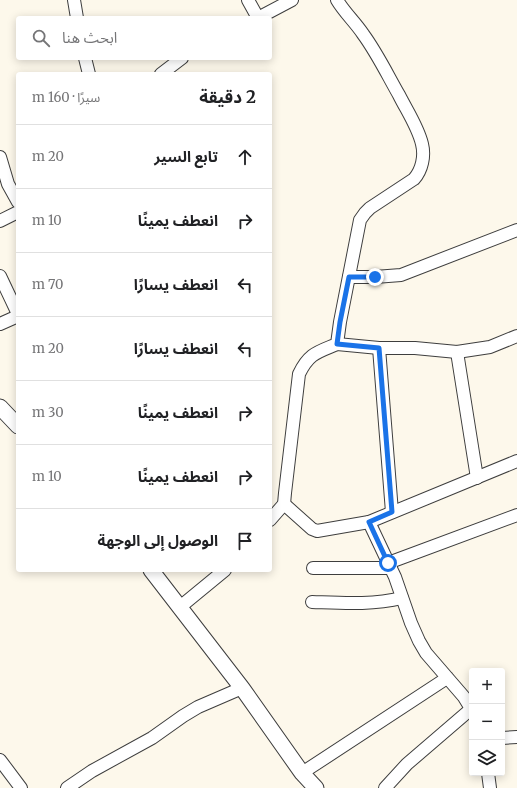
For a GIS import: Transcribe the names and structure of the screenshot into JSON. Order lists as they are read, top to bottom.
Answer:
{
  "page": {
    "search": "ابحث هنا",
    "heading": ["2 دقيقة", "سيرًا · 160 m"],
    "list": [
      ["تابع السير", "20 m"],
      ["انعطف يمينًا", "10 m"],
      ["انعطف يسارًا", "70 m"],
      ["انعطف يسارًا", "20 m"],
      ["انعطف يمينًا", "30 m"],
      ["انعطف يمينًا", "10 m"],
      "الوصول إلى الوجهة"
    ],
    "map_buttons": ["+", "−"]
  }
}
